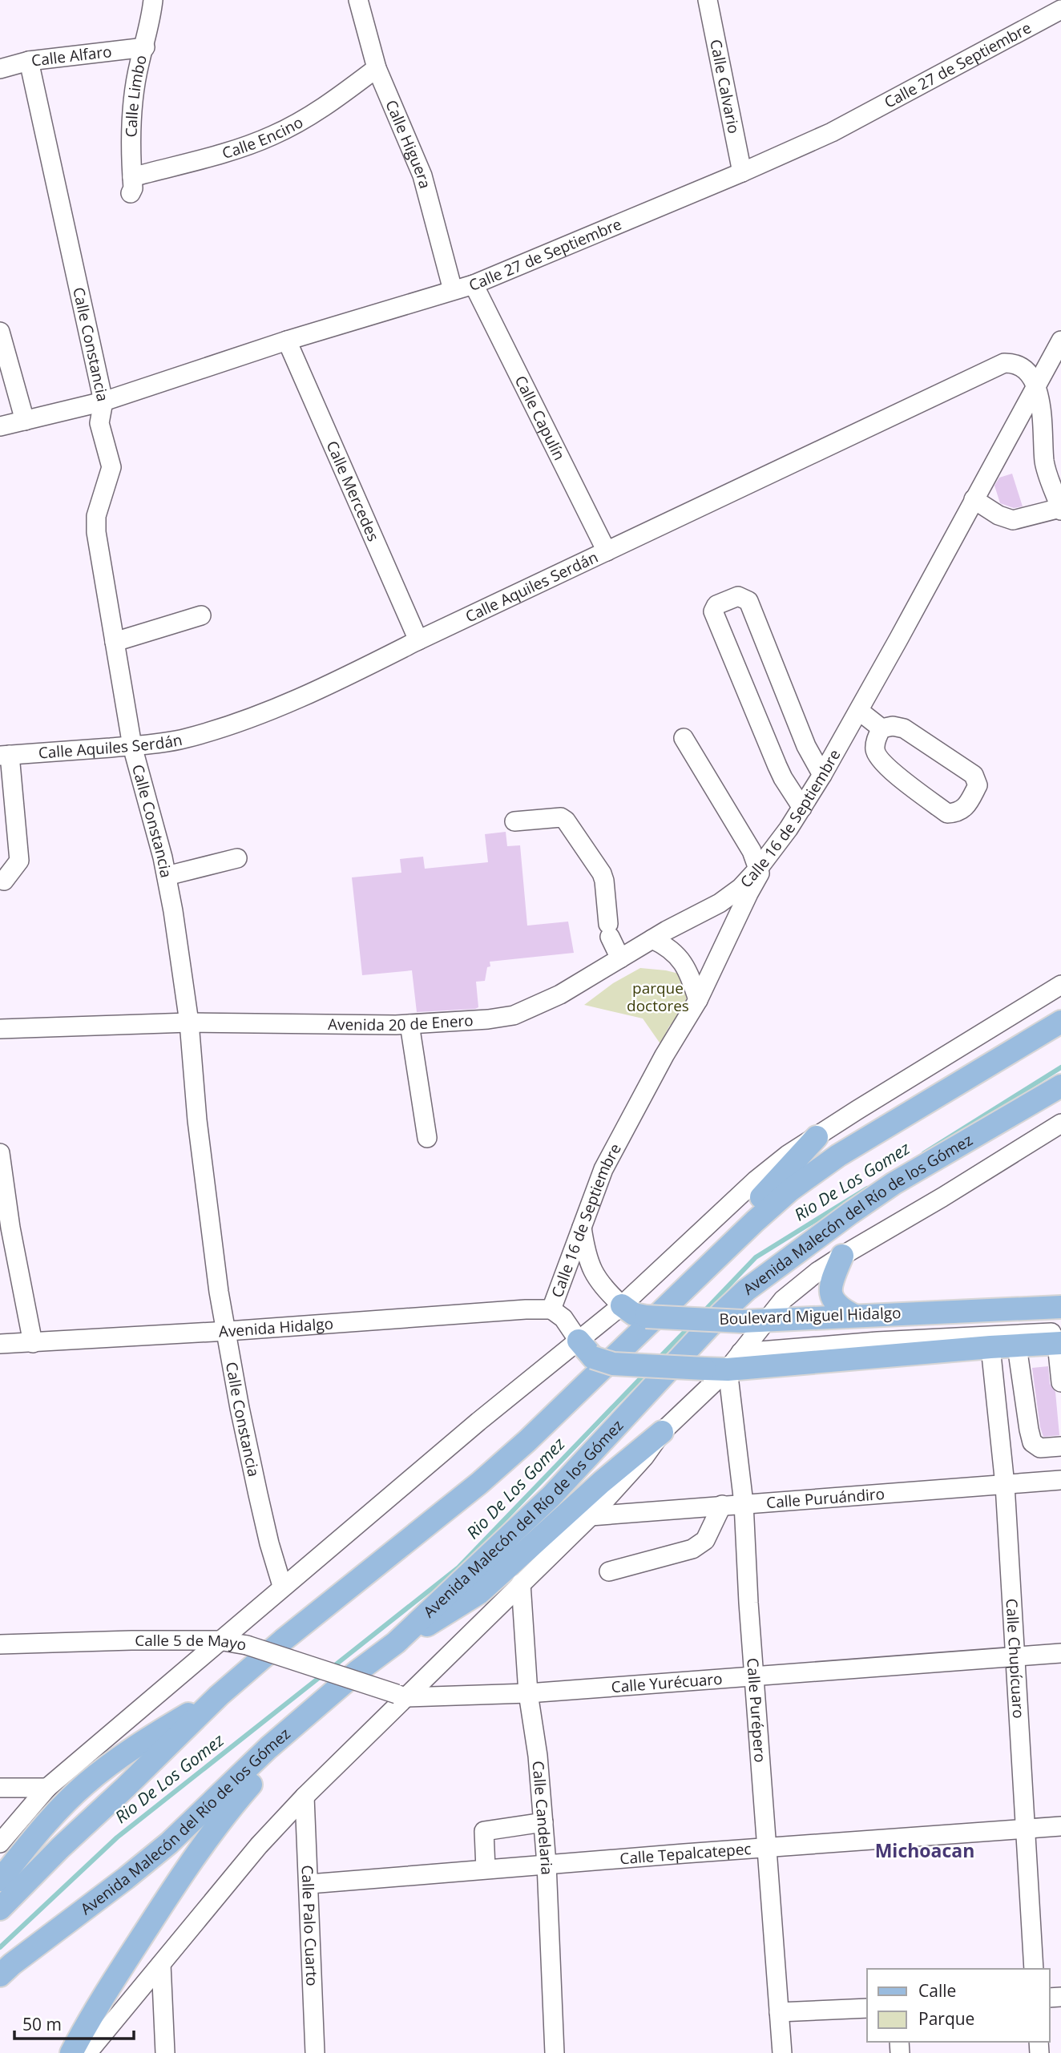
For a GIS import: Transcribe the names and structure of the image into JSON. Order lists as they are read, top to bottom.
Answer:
{
  "streets": {
    "main road": ["Avenida Malecón del Río de los Gómez", "Boulevard Miguel Hidalgo"],
    "street": [
      "Calle Alfaro",
      "Calle 27 de Septiembre",
      "Calle Calvario",
      "Calle Limbo",
      "Calle Encino",
      "Calle Higuera",
      "Calle Constancia",
      "Calle Capulín",
      "Calle Mercedes",
      "Calle Aquiles Serdán",
      "Calle 16 de Septiembre",
      "Avenida 20 de Enero",
      "Avenida Hidalgo",
      "Calle Puruándiro",
      "Calle 5 de Mayo",
      "Calle Chupícuaro",
      "Calle Yurécuaro",
      "Calle Purépero",
      "Calle Candelaria",
      "Calle Tepalcatepec",
      "Calle Palo Cuarto"
    ]
  },
  "crossings": [
    ["Calle Alfaro", "Calle Limbo"],
    ["Calle Alfaro", "Calle Constancia"],
    ["Calle 27 de Septiembre", "Calle Calvario"],
    ["Calle 27 de Septiembre", "Calle Higuera"],
    ["Calle 27 de Septiembre", "Calle Constancia"],
    ["Calle 27 de Septiembre", "Calle Capulín"],
    ["Calle 27 de Septiembre", "Calle Mercedes"],
    ["Calle Limbo", "Calle Encino"],
    ["Calle Encino", "Calle Higuera"],
    ["Calle Constancia", "Calle Aquiles Serdán"],
    ["Calle Constancia", "Avenida 20 de Enero"],
    ["Calle Constancia", "Avenida Hidalgo"],
    ["Calle Capulín", "Calle Aquiles Serdán"],
    ["Calle Mercedes", "Calle Aquiles Serdán"],
    ["Calle Aquiles Serdán", "Calle 16 de Septiembre"],
    ["Calle 16 de Septiembre", "Avenida 20 de Enero"],
    ["Calle 16 de Septiembre", "Boulevard Miguel Hidalgo"],
    ["Calle 16 de Septiembre", "Avenida Hidalgo"],
    ["Avenida Malecón del Río de los Gómez", "Boulevard Miguel Hidalgo"],
    ["Avenida Malecón del Río de los Gómez", "Calle Puruándiro"],
    ["Avenida Malecón del Río de los Gómez", "Calle 5 de Mayo"],
    ["Avenida Malecón del Río de los Gómez", "Calle Yurécuaro"],
    ["Avenida Malecón del Río de los Gómez", "Calle Purépero"],
    ["Avenida Malecón del Río de los Gómez", "Calle Candelaria"],
    ["Avenida Malecón del Río de los Gómez", "Calle Palo Cuarto"],
    ["Calle Puruándiro", "Calle Chupícuaro"],
    ["Calle Puruándiro", "Calle Purépero"],
    ["Calle 5 de Mayo", "Calle Yurécuaro"],
    ["Calle Chupícuaro", "Calle Yurécuaro"],
    ["Calle Chupícuaro", "Calle Tepalcatepec"],
    ["Calle Yurécuaro", "Calle Purépero"],
    ["Calle Yurécuaro", "Calle Candelaria"],
    ["Calle Purépero", "Calle Tepalcatepec"],
    ["Calle Candelaria", "Calle Tepalcatepec"],
    ["Calle Tepalcatepec", "Calle Palo Cuarto"]
  ],
  "districts": ["Michoacan"],
  "water": ["Rio De Los Gomez"],
  "parks": ["parque doctores"],
  "legend": ["Calle", "Parque"],
  "scale_bar": "50 m"
}
